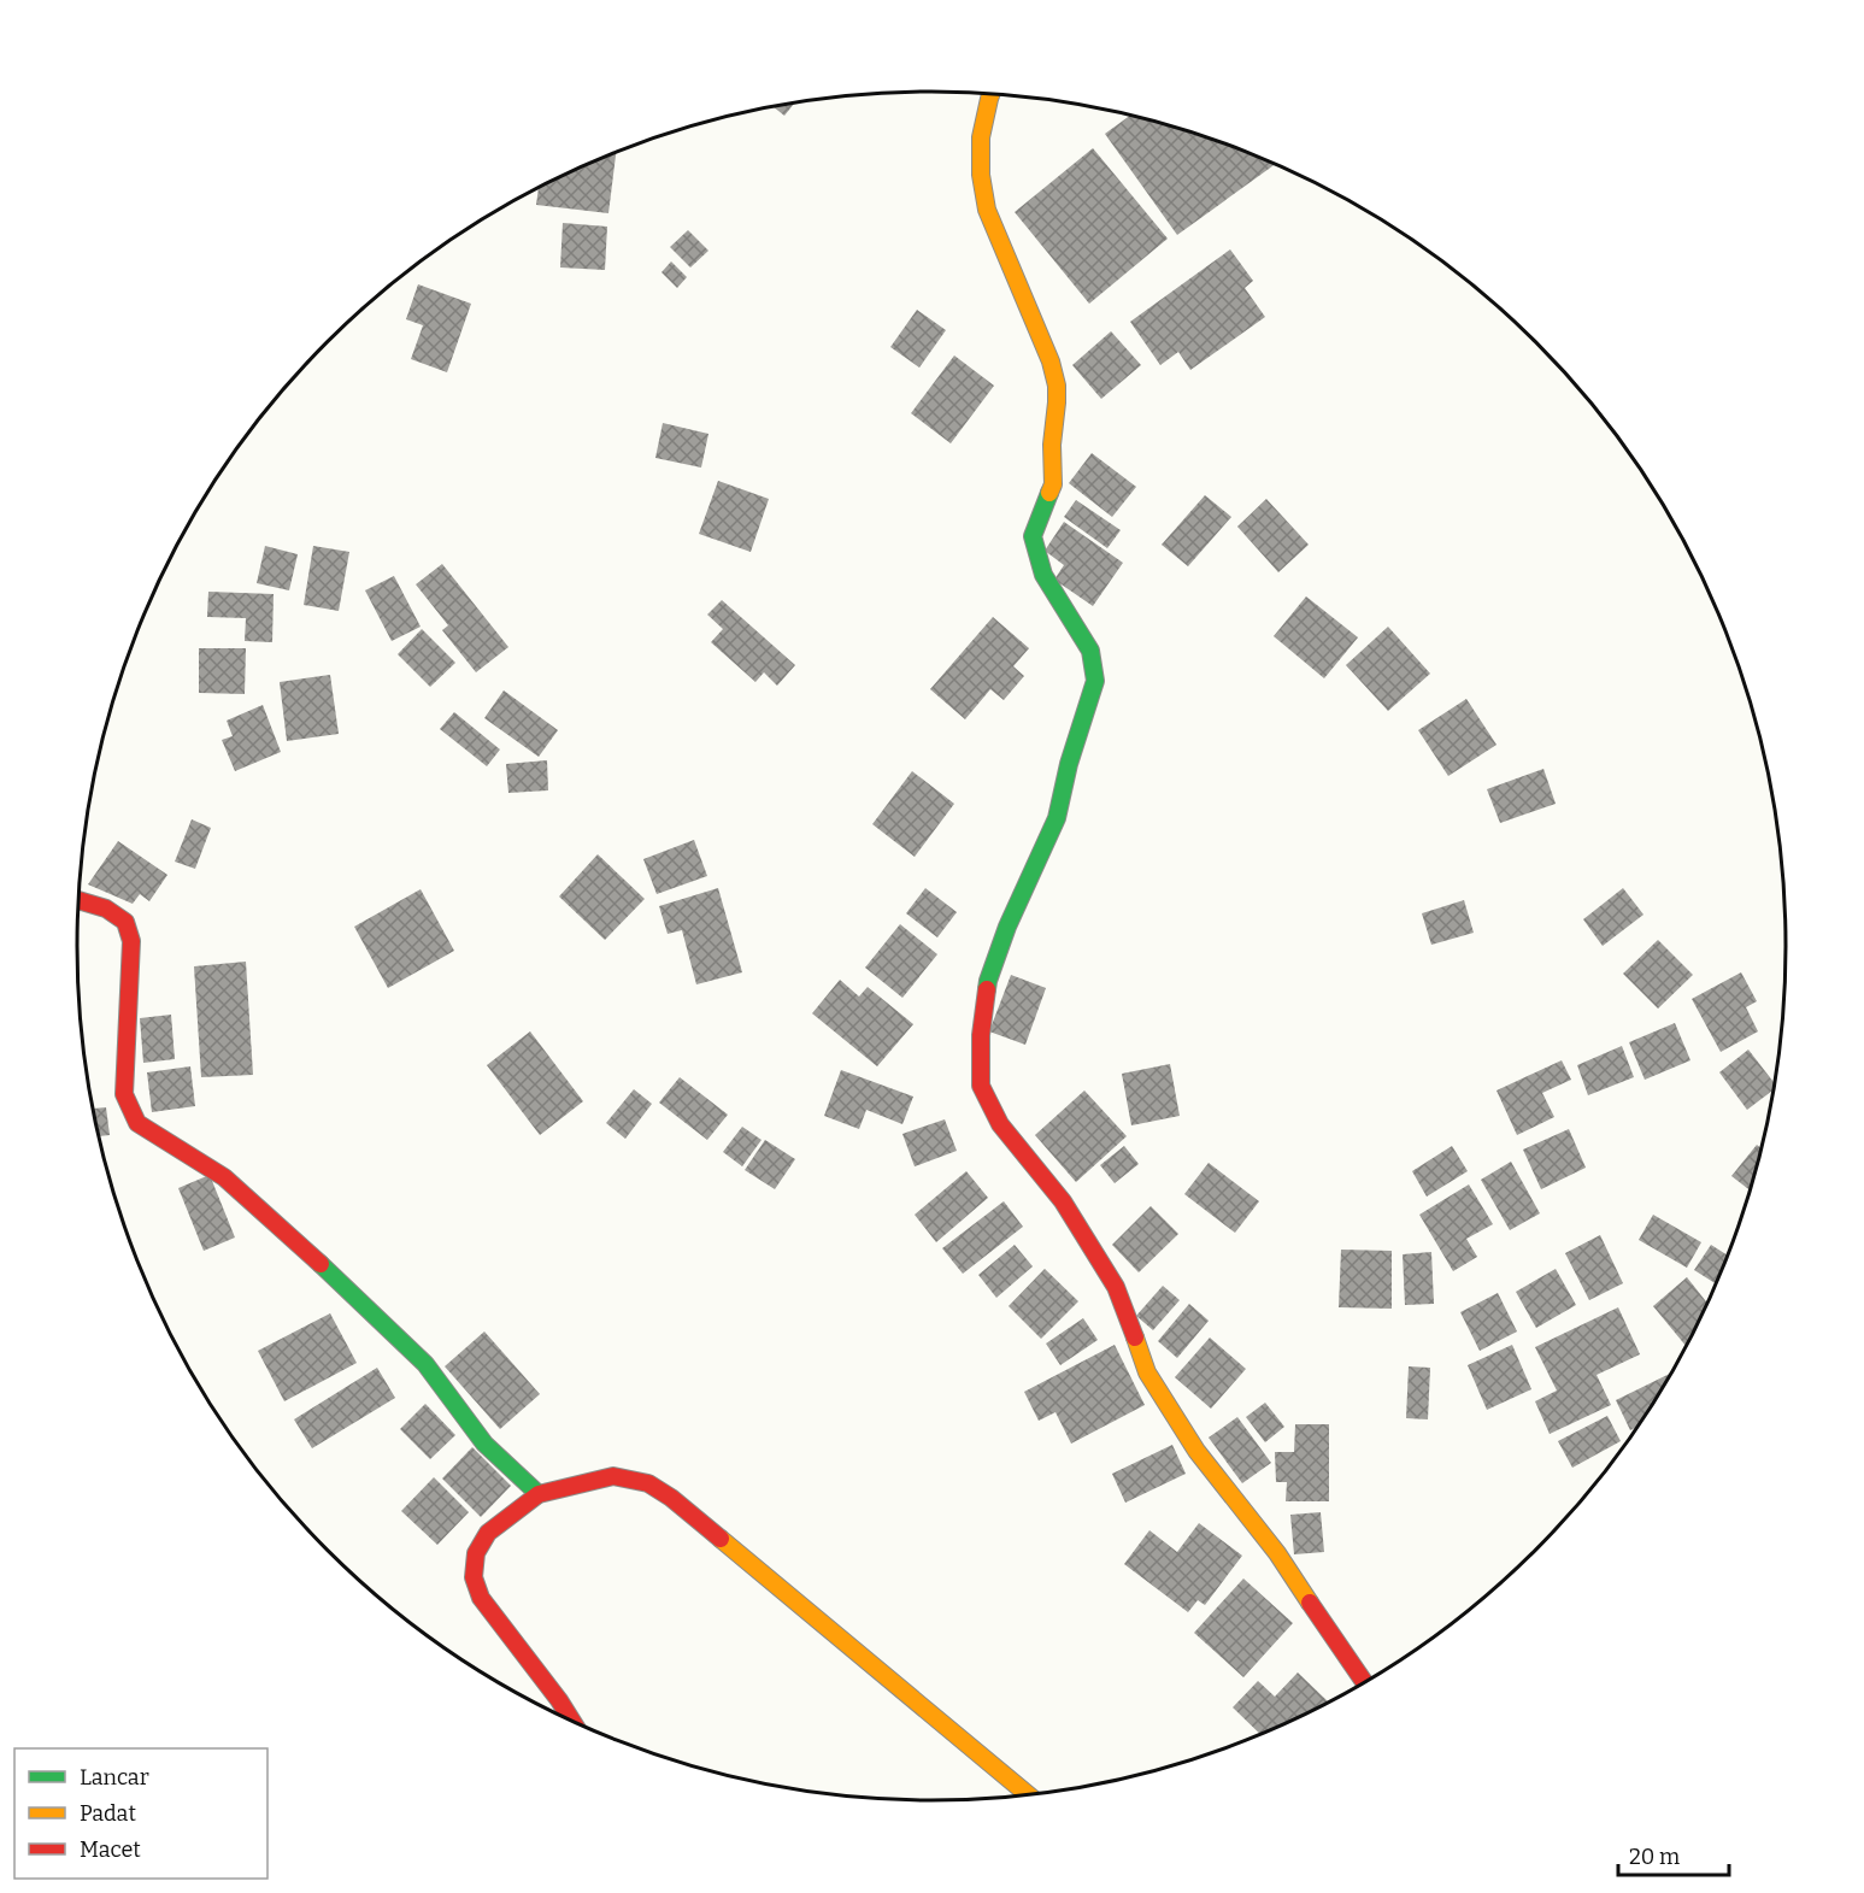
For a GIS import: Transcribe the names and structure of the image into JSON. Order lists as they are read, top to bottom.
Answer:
{
  "legend": ["Lancar", "Padat", "Macet"],
  "scale_bar": "20 m"
}
